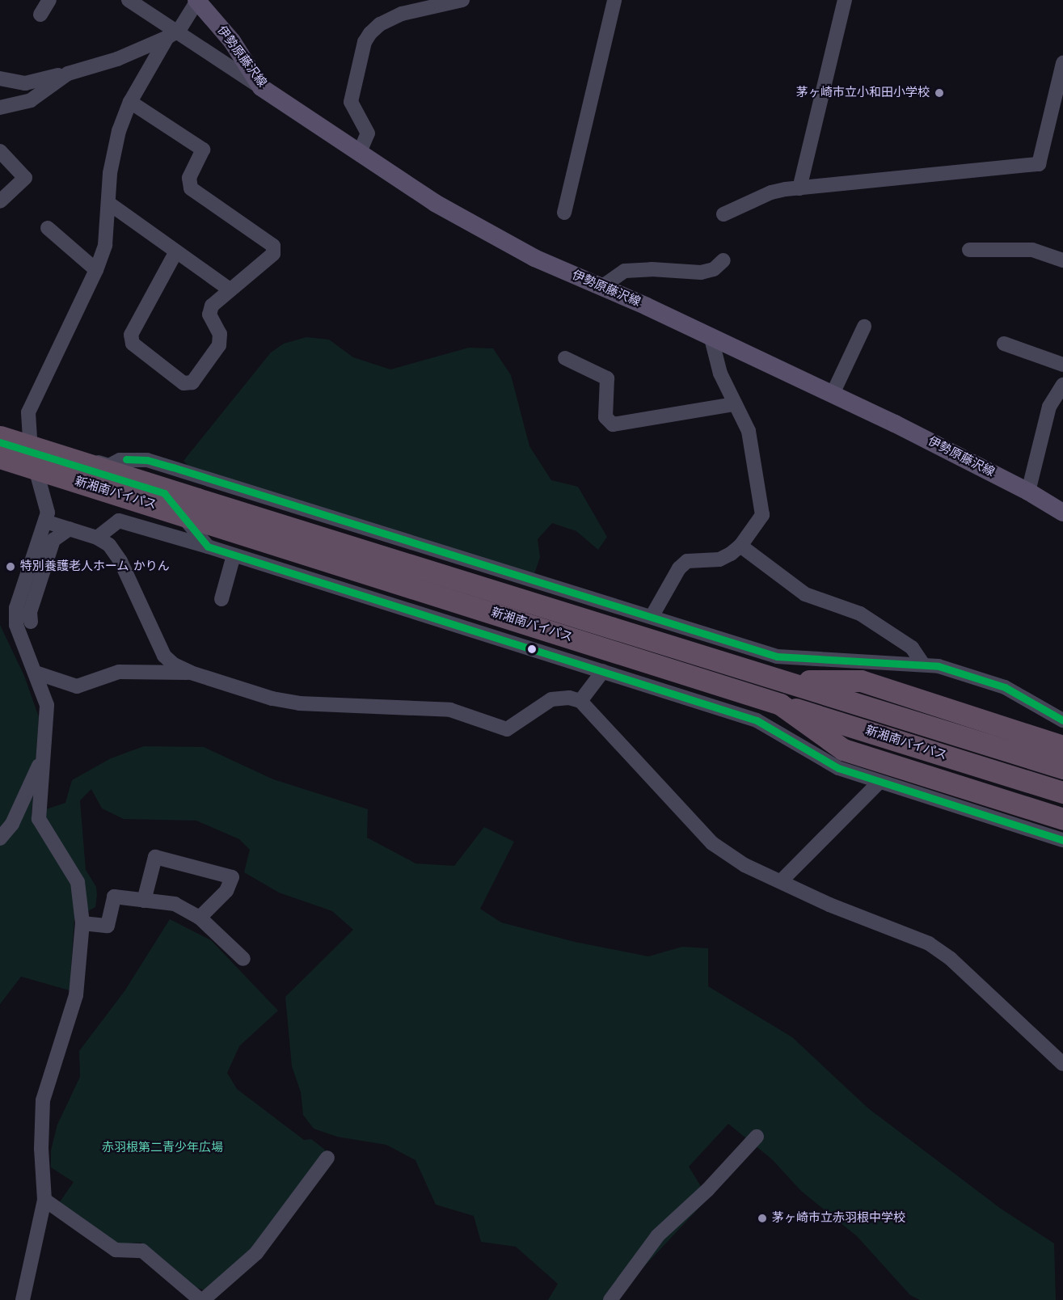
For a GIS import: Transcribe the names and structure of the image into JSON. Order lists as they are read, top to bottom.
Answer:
{
  "streets": {
    "highway": ["新湘南バイパス"],
    "main road": ["伊勢原藤沢線"]
  },
  "parks": ["赤羽根第二青少年広場"],
  "places": ["茅ヶ崎市立小和田小学校", "特別養護老人ホーム かりん", "茅ヶ崎市立赤羽根中学校"]
}
